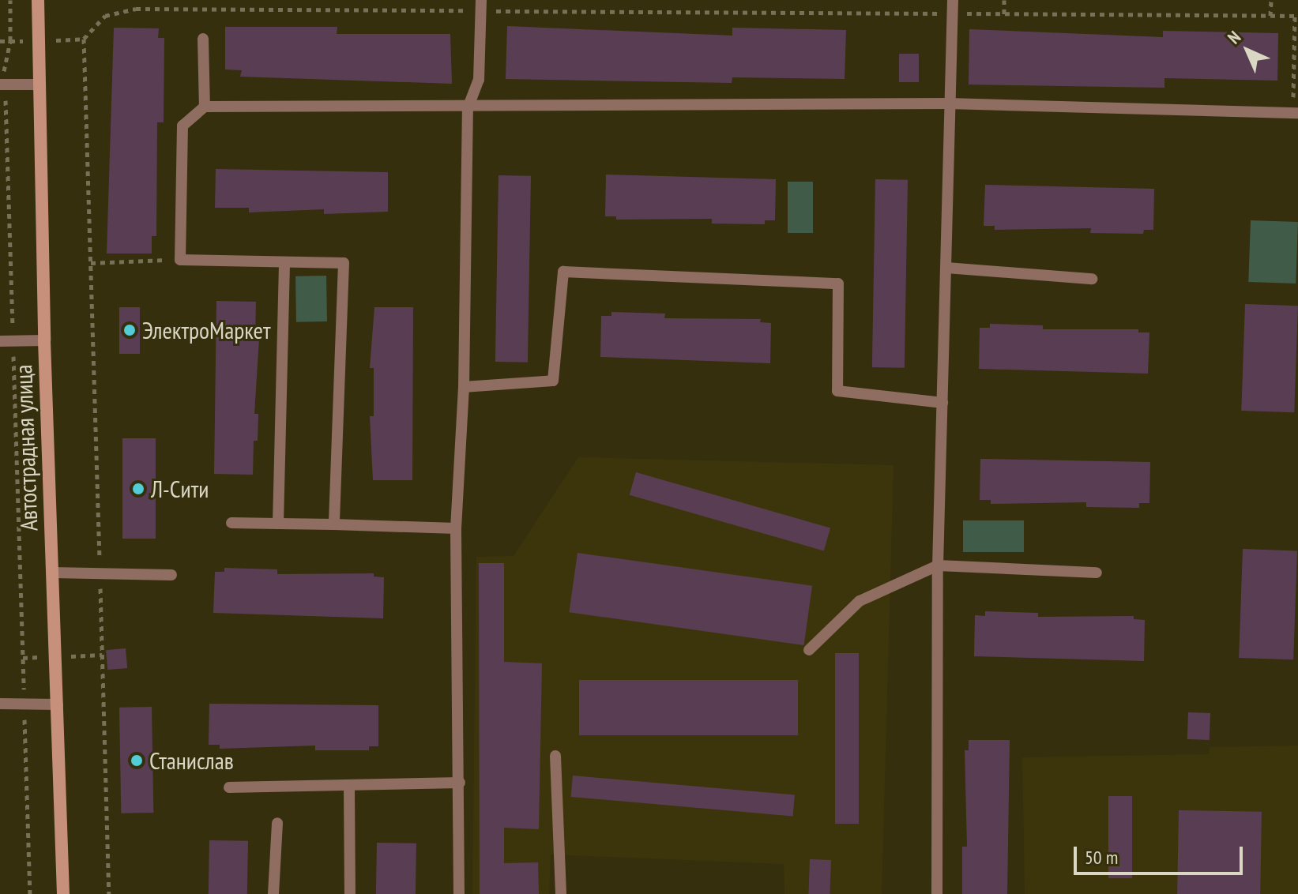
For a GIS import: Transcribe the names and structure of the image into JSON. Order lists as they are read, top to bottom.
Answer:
{
  "streets": {
    "main road": ["Автострадная улица"]
  },
  "places": ["ЭлектроМаркет", "Л-Сити", "Станислав"],
  "scale_bar": "50 m",
  "north": "top left"
}
